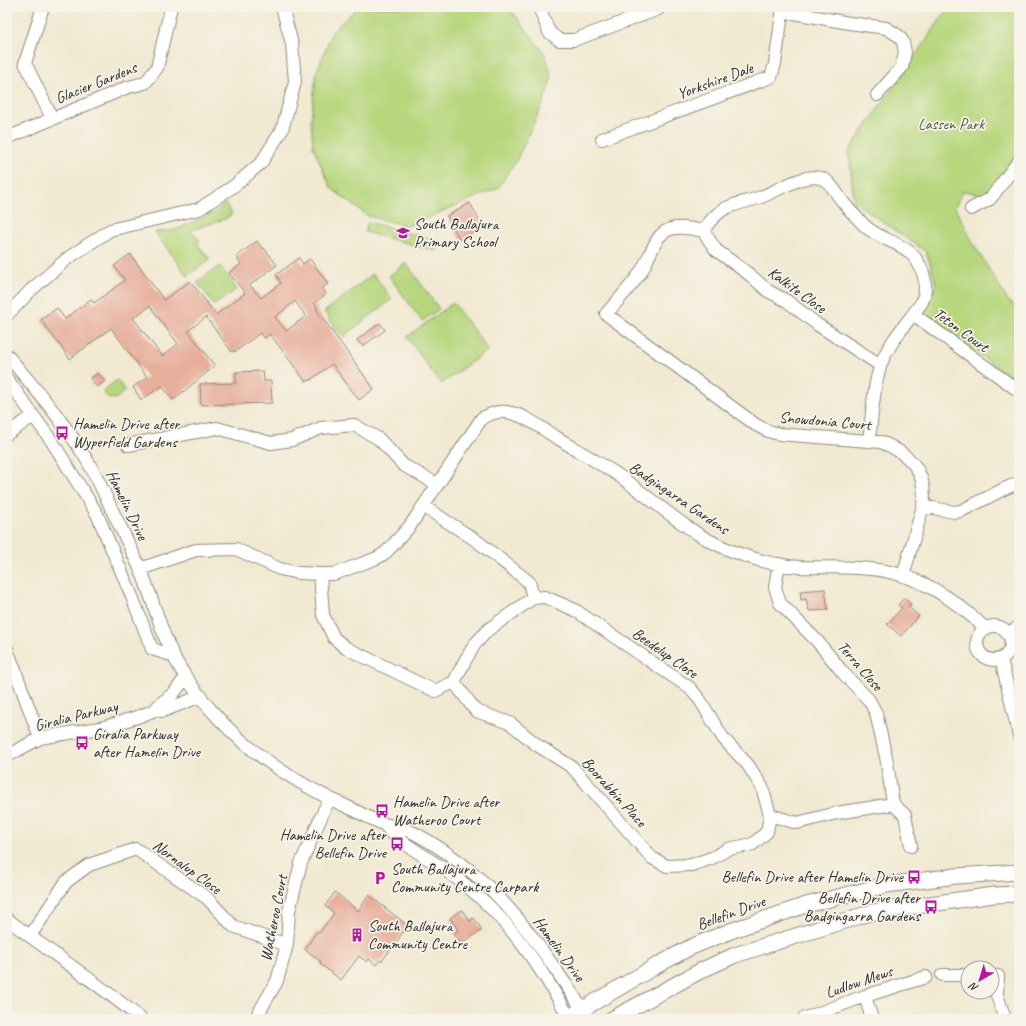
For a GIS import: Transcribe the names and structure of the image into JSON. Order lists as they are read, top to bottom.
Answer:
{
  "streets": {
    "main road": ["Bellefin Drive"],
    "street": [
      "Yorkshire Dale",
      "Glacier Gardens",
      "Kalkite Close",
      "Teton Court",
      "Snowdonia Court",
      "Badgingarra Gardens",
      "Hamelin Drive",
      "Beedelup Close",
      "Terra Close",
      "Giralia Parkway",
      "Boorabbin Place",
      "Nornalup Close",
      "Watheroo Court",
      "Ludlow Mews"
    ]
  },
  "crossings": [
    ["Kalkite Close", "Snowdonia Court"],
    ["Snowdonia Court", "Badgingarra Gardens"],
    ["Badgingarra Gardens", "Hamelin Drive"],
    ["Badgingarra Gardens", "Terra Close"],
    ["Hamelin Drive", "Giralia Parkway"],
    ["Hamelin Drive", "Bellefin Drive"],
    ["Hamelin Drive", "Watheroo Court"],
    ["Beedelup Close", "Boorabbin Place"],
    ["Nornalup Close", "Watheroo Court"]
  ],
  "parks": ["Lassen Park"],
  "places": {
    "school or university": ["South Ballajura Primary School"],
    "bus stop": [
      "Hamelin Drive after Wyperfield Gardens",
      "Giralia Parkway after Hamelin Drive",
      "Hamelin Drive after Watheroo Court",
      "Hamelin Drive after Bellefin Drive",
      "Bellefin Drive after Hamelin Drive",
      "Bellefin Drive after Badgingarra Gardens"
    ],
    "parking": ["South Ballajura Community Centre Carpark"],
    "building": ["South Ballajura Community Centre"]
  },
  "north": "bottom left"
}
